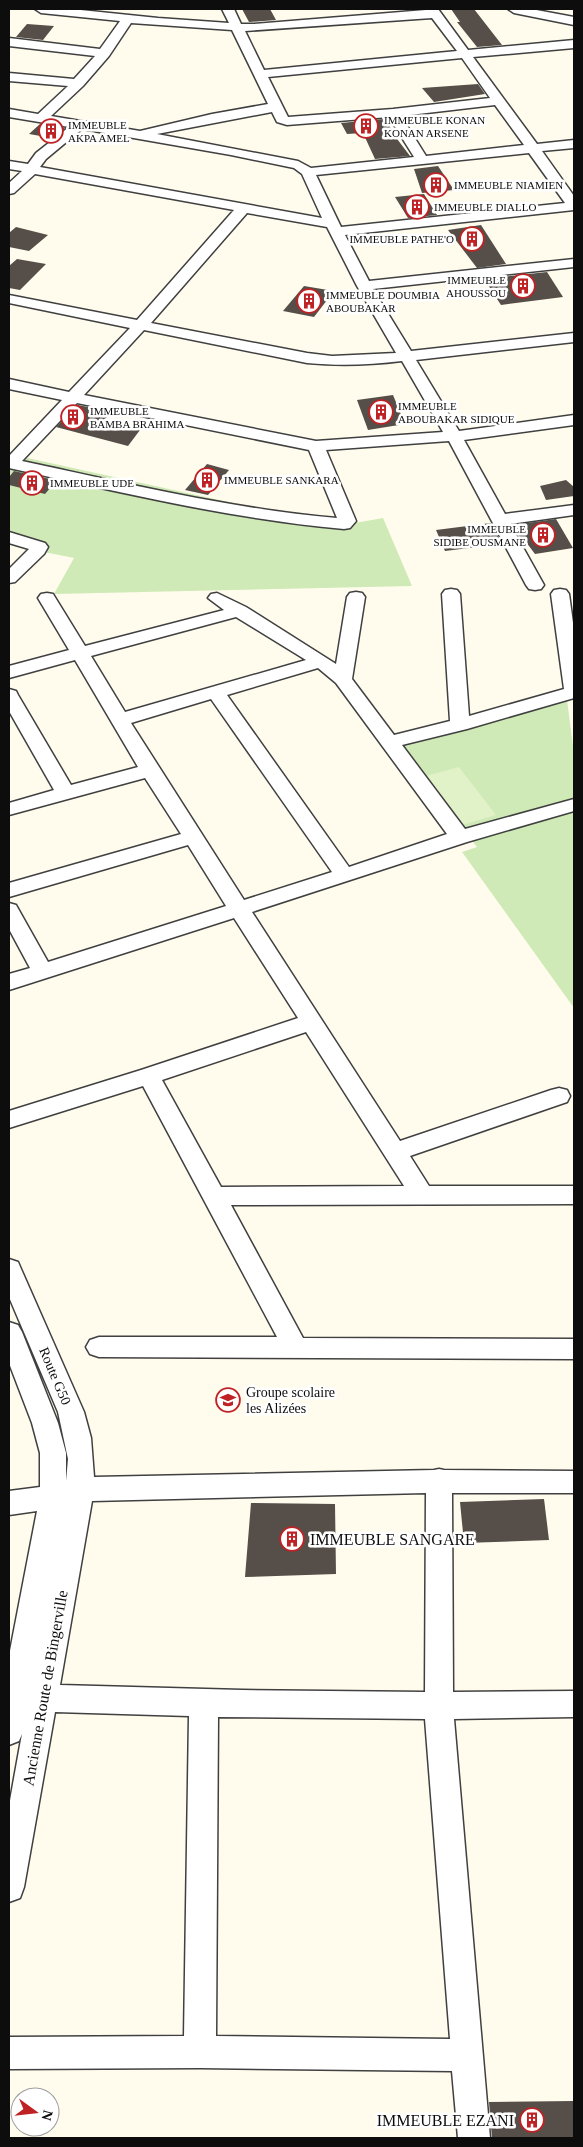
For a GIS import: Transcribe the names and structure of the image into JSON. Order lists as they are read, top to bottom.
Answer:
{
  "streets": {
    "street": ["Route G50", "Ancienne Route de Bingerville"]
  },
  "crossings": [
    ["Route G50", "Ancienne Route de Bingerville"]
  ],
  "places": {
    "building": [
      "IMMEUBLE KONAN KONAN ARSENE",
      "IMMEUBLE AKPA AMEL",
      "IMMEUBLE NIAMIEN",
      "IMMEUBLE DIALLO",
      "IMMEUBLE PATHE'O",
      "IMMEUBLE AHOUSSOU",
      "IMMEUBLE DOUMBIA ABOUBAKAR",
      "IMMEUBLE ABOUBAKAR SIDIQUE",
      "IMMEUBLE BAMBA BRAHIMA",
      "IMMEUBLE SANKARA",
      "IMMEUBLE UDE",
      "IMMEUBLE SIDIBE OUSMANE",
      "IMMEUBLE SANGARE",
      "IMMEUBLE EZANI"
    ],
    "school or university": ["Groupe scolaire les Alizées"]
  },
  "north": "right"
}
